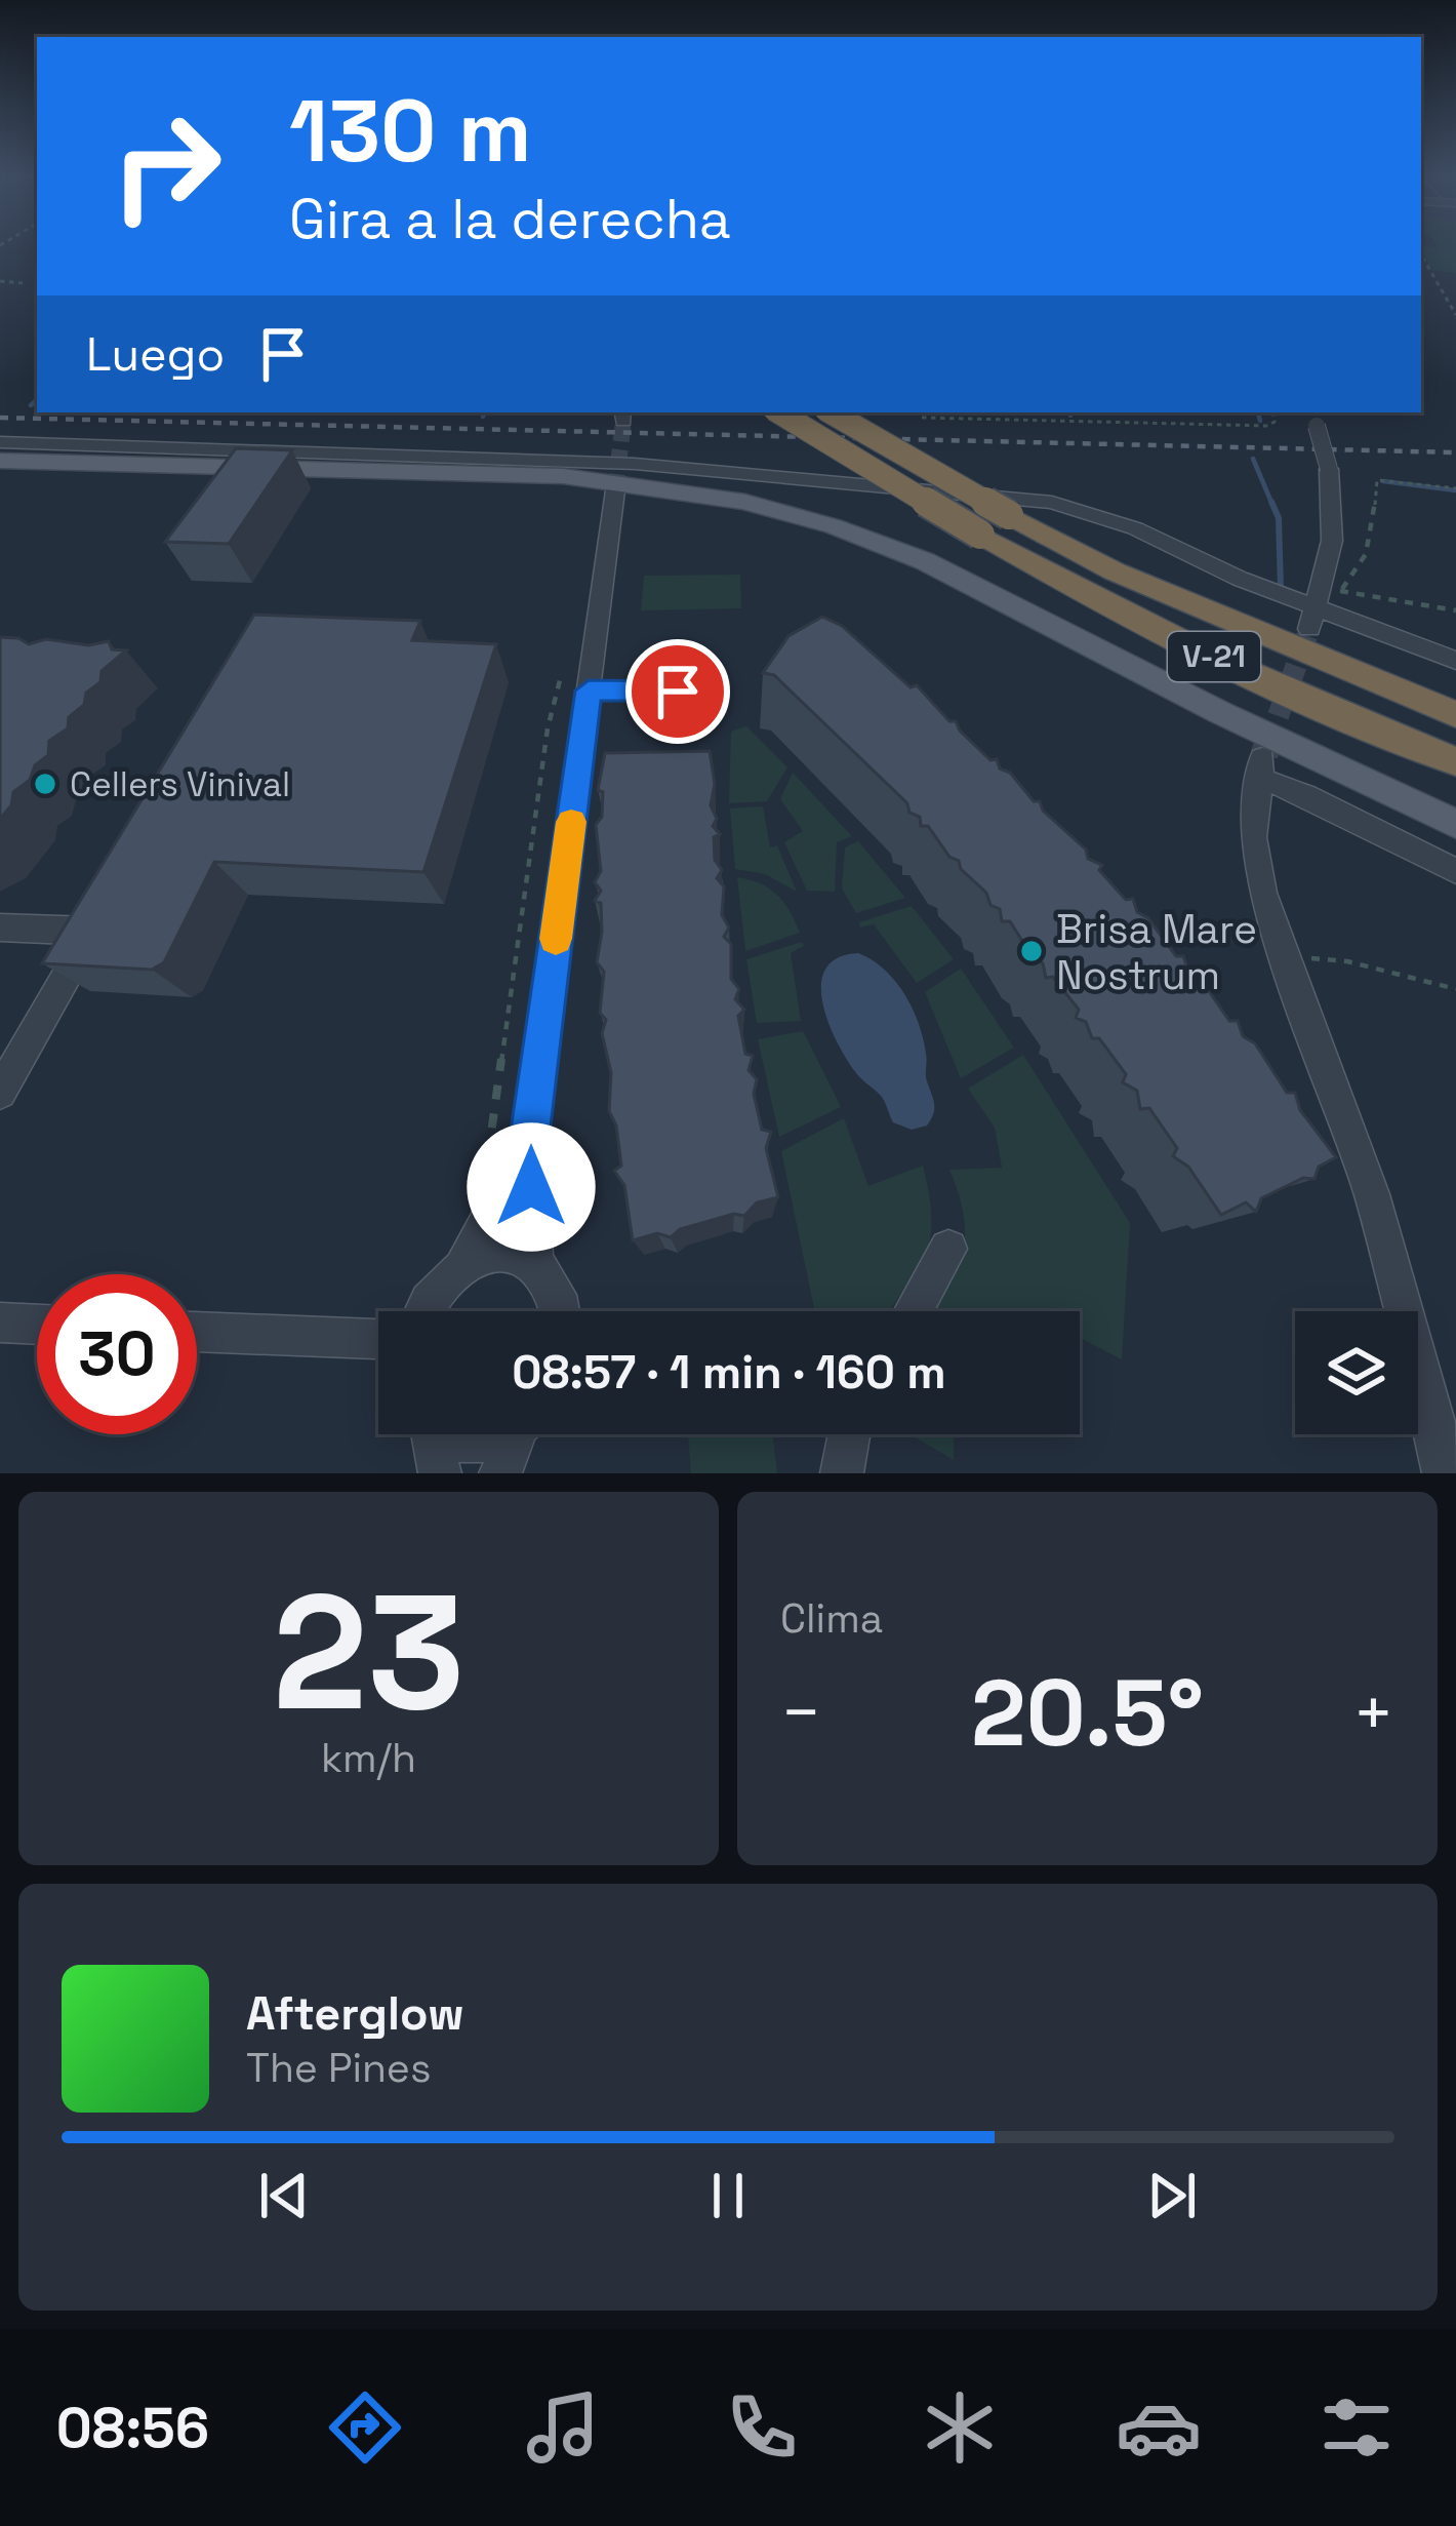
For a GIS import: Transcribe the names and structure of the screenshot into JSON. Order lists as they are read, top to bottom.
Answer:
{
  "streets": {
    "highway": ["V-21"]
  },
  "places": ["Cellers Vinival", "Brisa Mare Nostrum"],
  "page": {
    "turn": ["130 m", "Gira a la derecha"],
    "then": "Luego",
    "limit": "30",
    "trip": "08:57 · 1 min · 160 m",
    "tile": [
      ["23", "km/h"],
      "Clima"
    ],
    "heat": ["−", "20.5°", "+"],
    "song": ["Afterglow", "The Pines"],
    "tabs": "08:56"
  }
}
